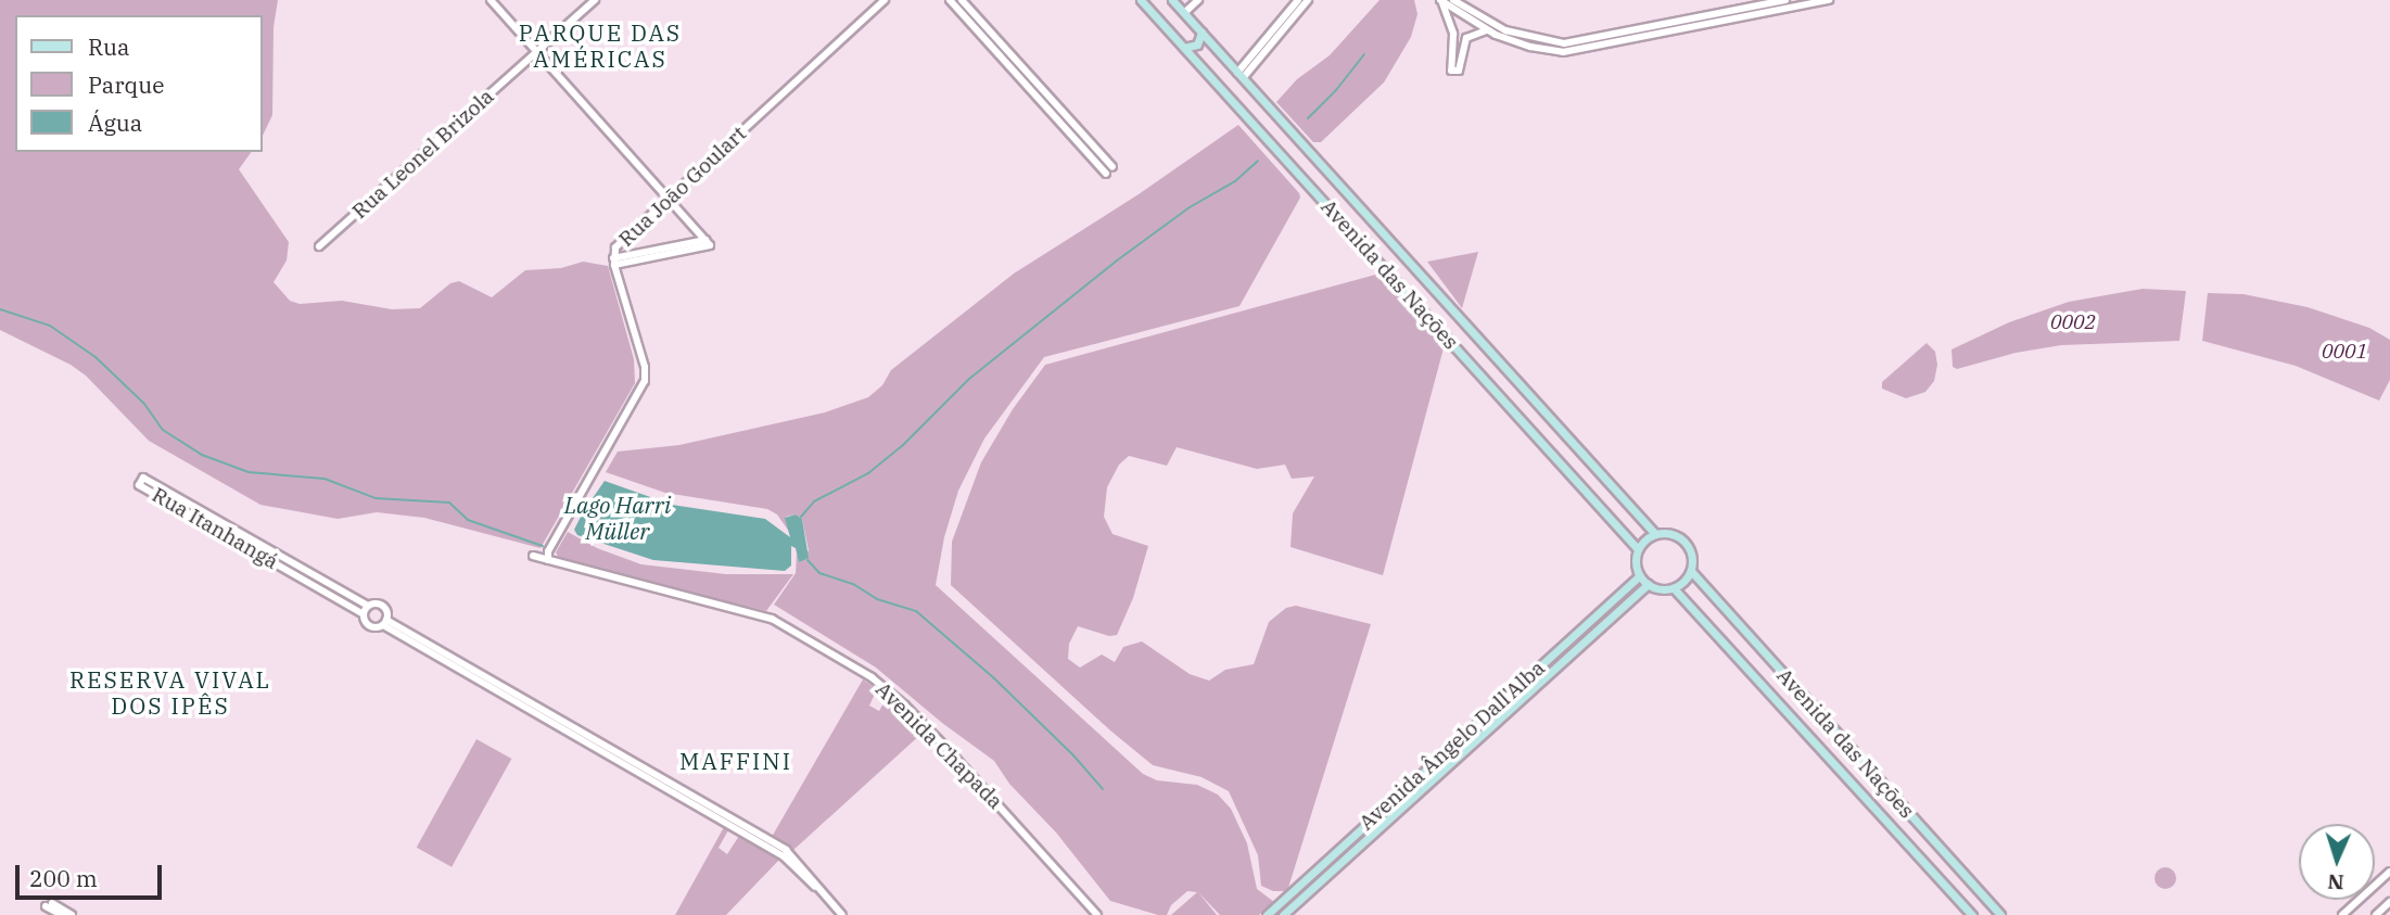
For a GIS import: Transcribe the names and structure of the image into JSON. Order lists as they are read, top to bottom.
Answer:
{
  "streets": {
    "main road": ["Avenida das Nações", "Avenida Ângelo Dall'Alba"],
    "street": [
      "Rua Leonel Brizola",
      "Rua João Goulart",
      "Rua Itanhangá",
      "Avenida Chapada"
    ]
  },
  "crossings": [
    ["Rua João Goulart", "Avenida Chapada"],
    ["Avenida das Nações", "Avenida Ângelo Dall'Alba"]
  ],
  "districts": ["PARQUE DAS AMÉRICAS", "RESERVA VIVAL DOS IPÊS", "MAFFINI"],
  "water": ["Lago Harri Müller"],
  "parks": ["0002", "0001"],
  "legend": ["Rua", "Parque", "Água"],
  "scale_bar": "200 m",
  "north": "bottom"
}
